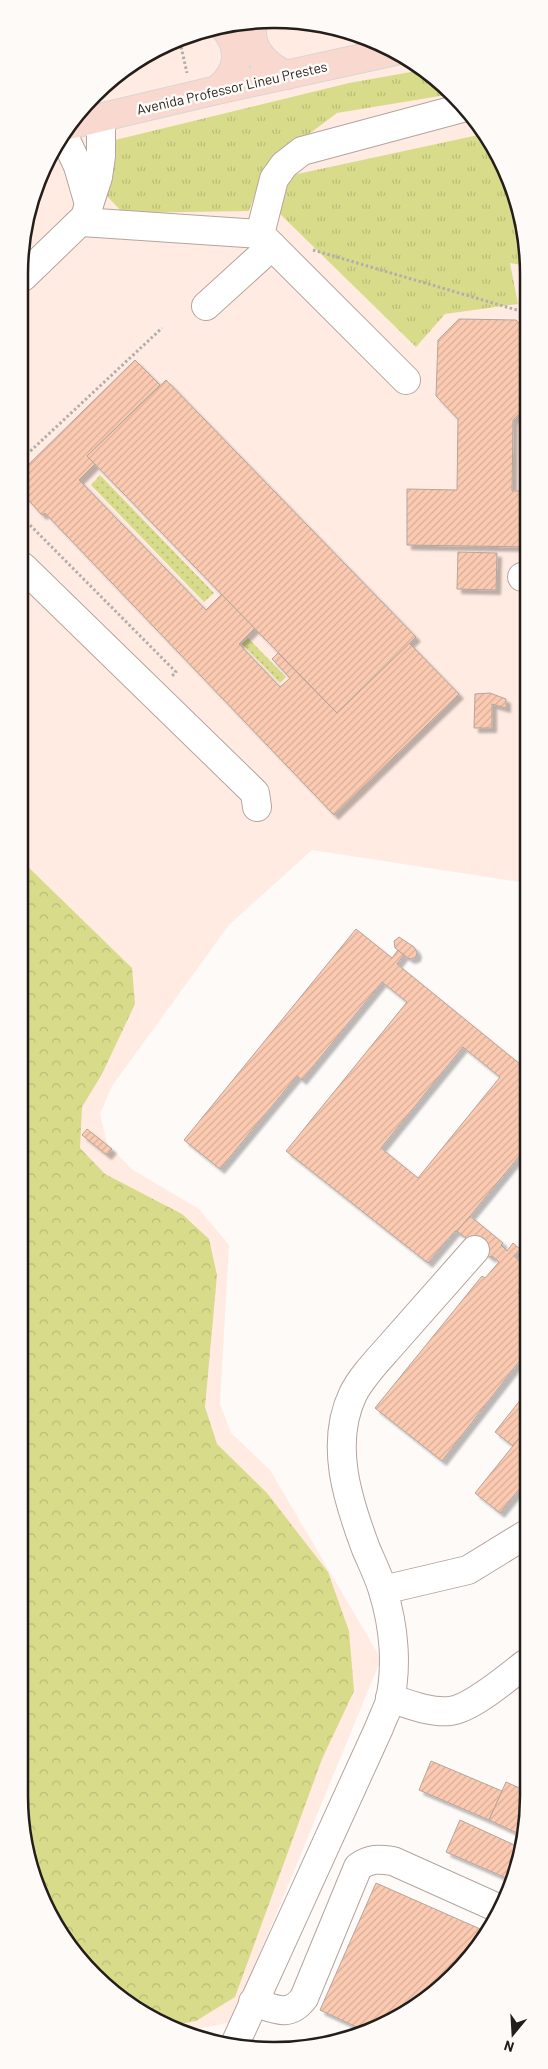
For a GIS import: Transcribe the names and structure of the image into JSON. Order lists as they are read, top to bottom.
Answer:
{
  "streets": {
    "main road": ["Avenida Professor Lineu Prestes"]
  },
  "north": "bottom"
}
